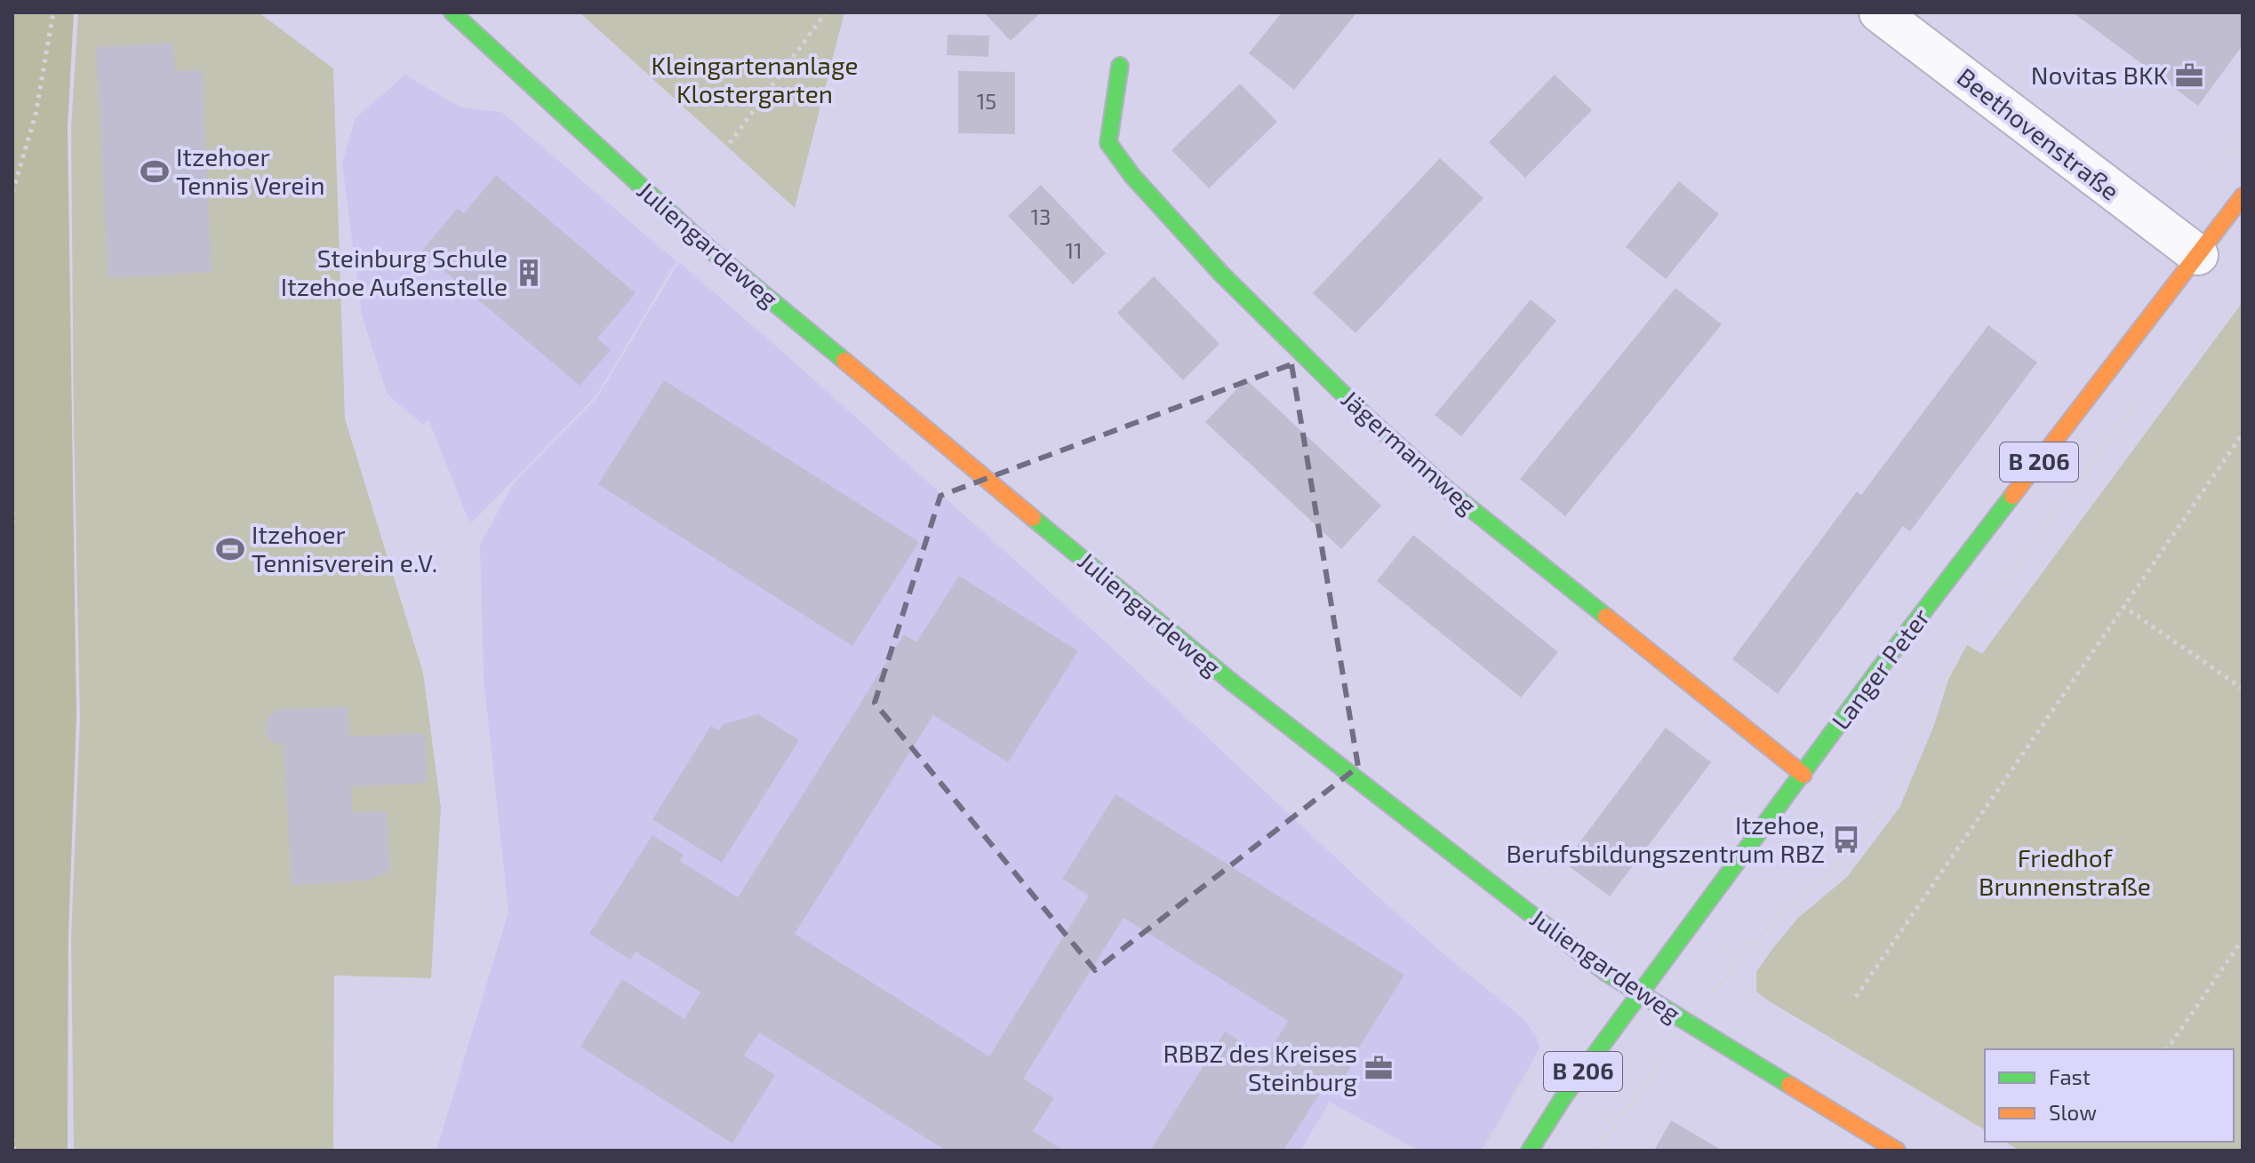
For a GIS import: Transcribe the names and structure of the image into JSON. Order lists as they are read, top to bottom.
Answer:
{
  "streets": {
    "street": [
      "Beethovenstraße",
      "Juliengardeweg",
      "Jägermannweg",
      "B 206",
      "Langer Peter"
    ]
  },
  "crossings": [
    ["Beethovenstraße", "Langer Peter"],
    ["Juliengardeweg", "Langer Peter"],
    ["Jägermannweg", "Langer Peter"]
  ],
  "parks": ["Kleingartenanlage Klostergarten", "Friedhof Brunnenstraße"],
  "places": {
    "office": ["Novitas BKK", "RBBZ des Kreises Steinburg"],
    "sports": ["Itzehoer Tennis Verein", "Itzehoer Tennisverein e.V."],
    "building": ["Steinburg Schule Itzehoe Außenstelle"],
    "bus stop": ["Itzehoe, Berufsbildungszentrum RBZ"]
  },
  "house_numbers": ["15", "13", "11"],
  "legend": ["Fast", "Slow"]
}
